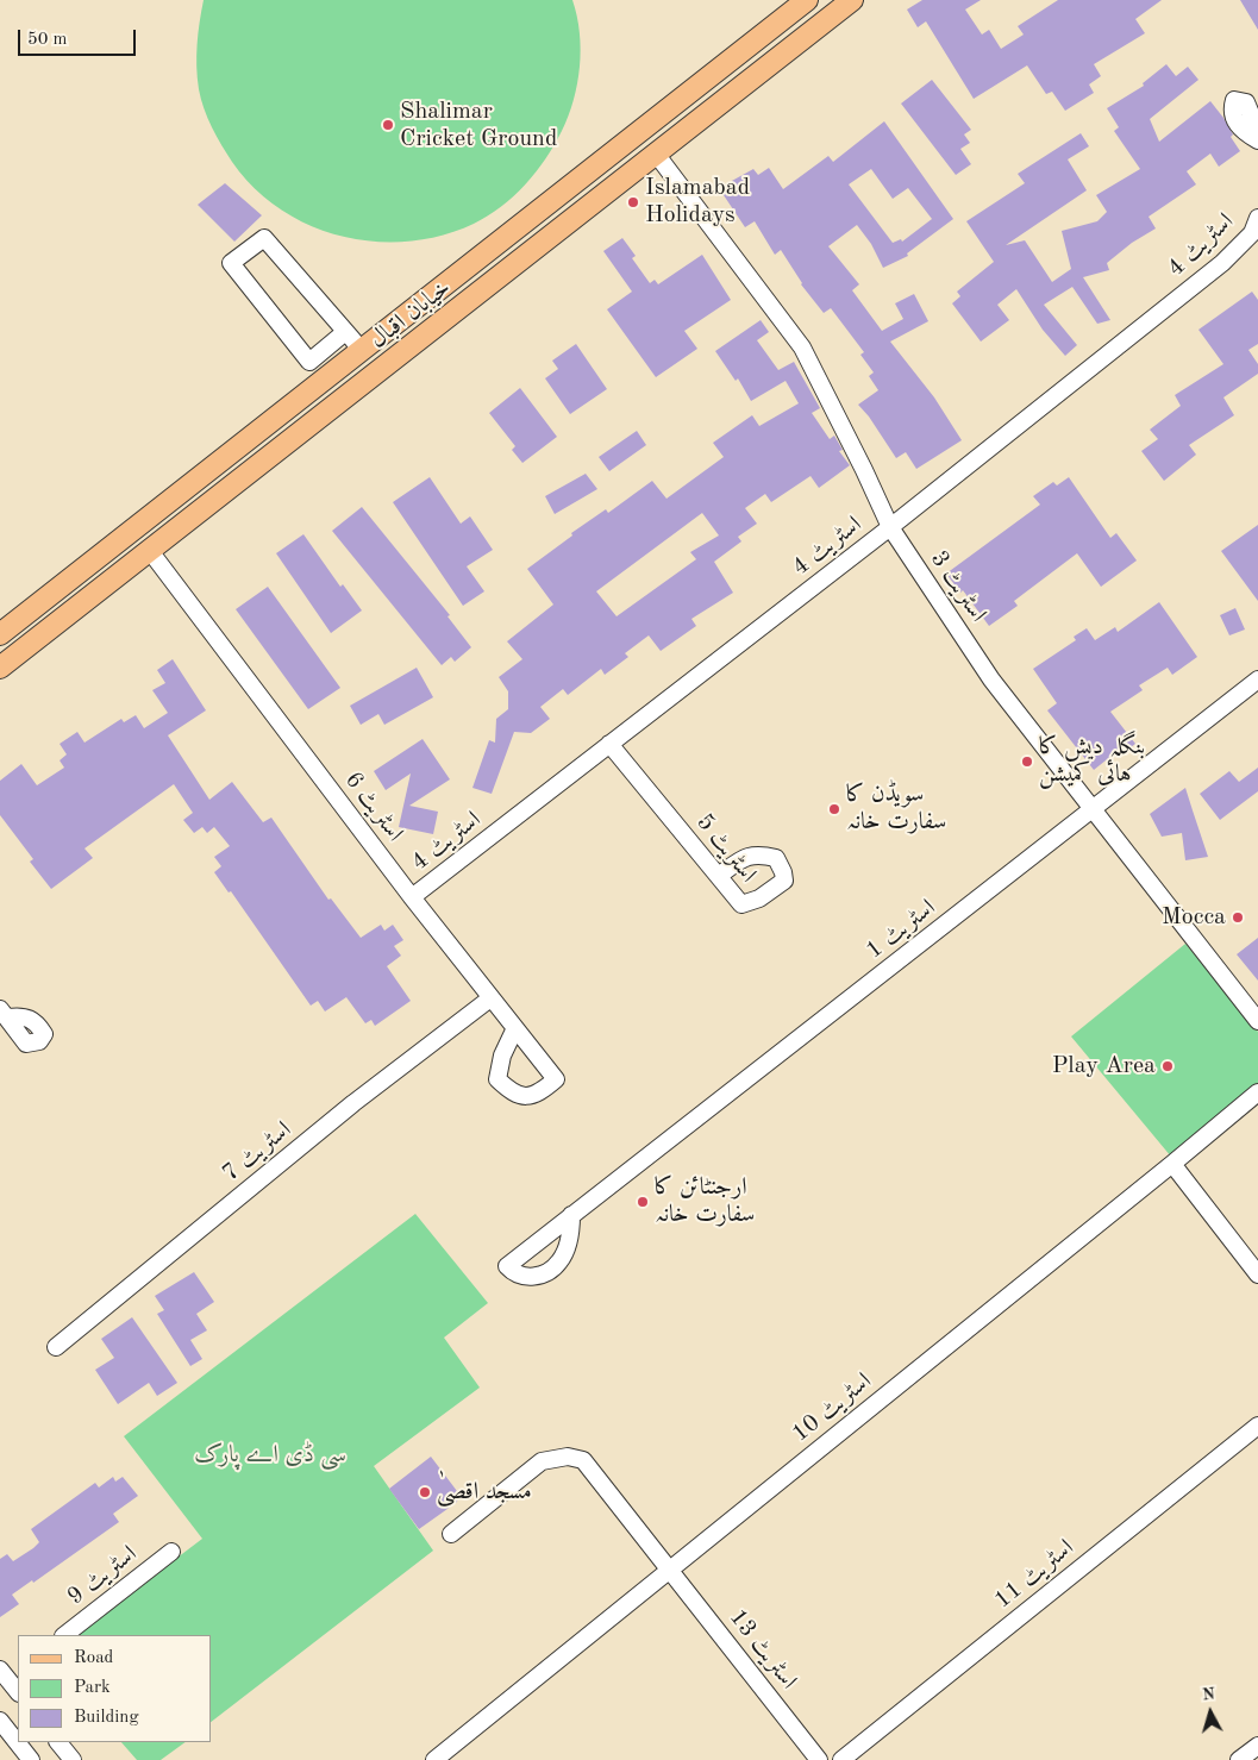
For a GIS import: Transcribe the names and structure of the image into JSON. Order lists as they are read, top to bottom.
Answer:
{
  "streets": {
    "main road": ["خیابان اقبال"],
    "street": [
      "اسٹریٹ 4",
      "اسٹریٹ 3",
      "اسٹریٹ 6",
      "اسٹریٹ 5",
      "اسٹریٹ 1",
      "اسٹریٹ 7",
      "اسٹریٹ 10",
      "اسٹریٹ 11",
      "اسٹریٹ 9",
      "اسٹریٹ 13"
    ]
  },
  "crossings": [
    ["اسٹریٹ 4", "اسٹریٹ 3"],
    ["اسٹریٹ 4", "اسٹریٹ 6"],
    ["اسٹریٹ 4", "اسٹریٹ 5"],
    ["خیابان اقبال", "اسٹریٹ 3"],
    ["خیابان اقبال", "اسٹریٹ 6"],
    ["اسٹریٹ 3", "اسٹریٹ 1"],
    ["اسٹریٹ 6", "اسٹریٹ 7"],
    ["اسٹریٹ 10", "اسٹریٹ 13"]
  ],
  "parks": ["سی ڈی اے پارک"],
  "places": [
    "Shalimar Cricket Ground",
    "Islamabad Holidays",
    "بنگلہ دیش کا ہائی کمیشن",
    "سویڈن کا سفارت خانہ",
    "Mocca",
    "Play Area",
    "ارجنٹائن کا سفارت خانہ",
    "مسجد اقصیٰ"
  ],
  "legend": ["Road", "Park", "Building"],
  "scale_bar": "50 m",
  "north": "top"
}
